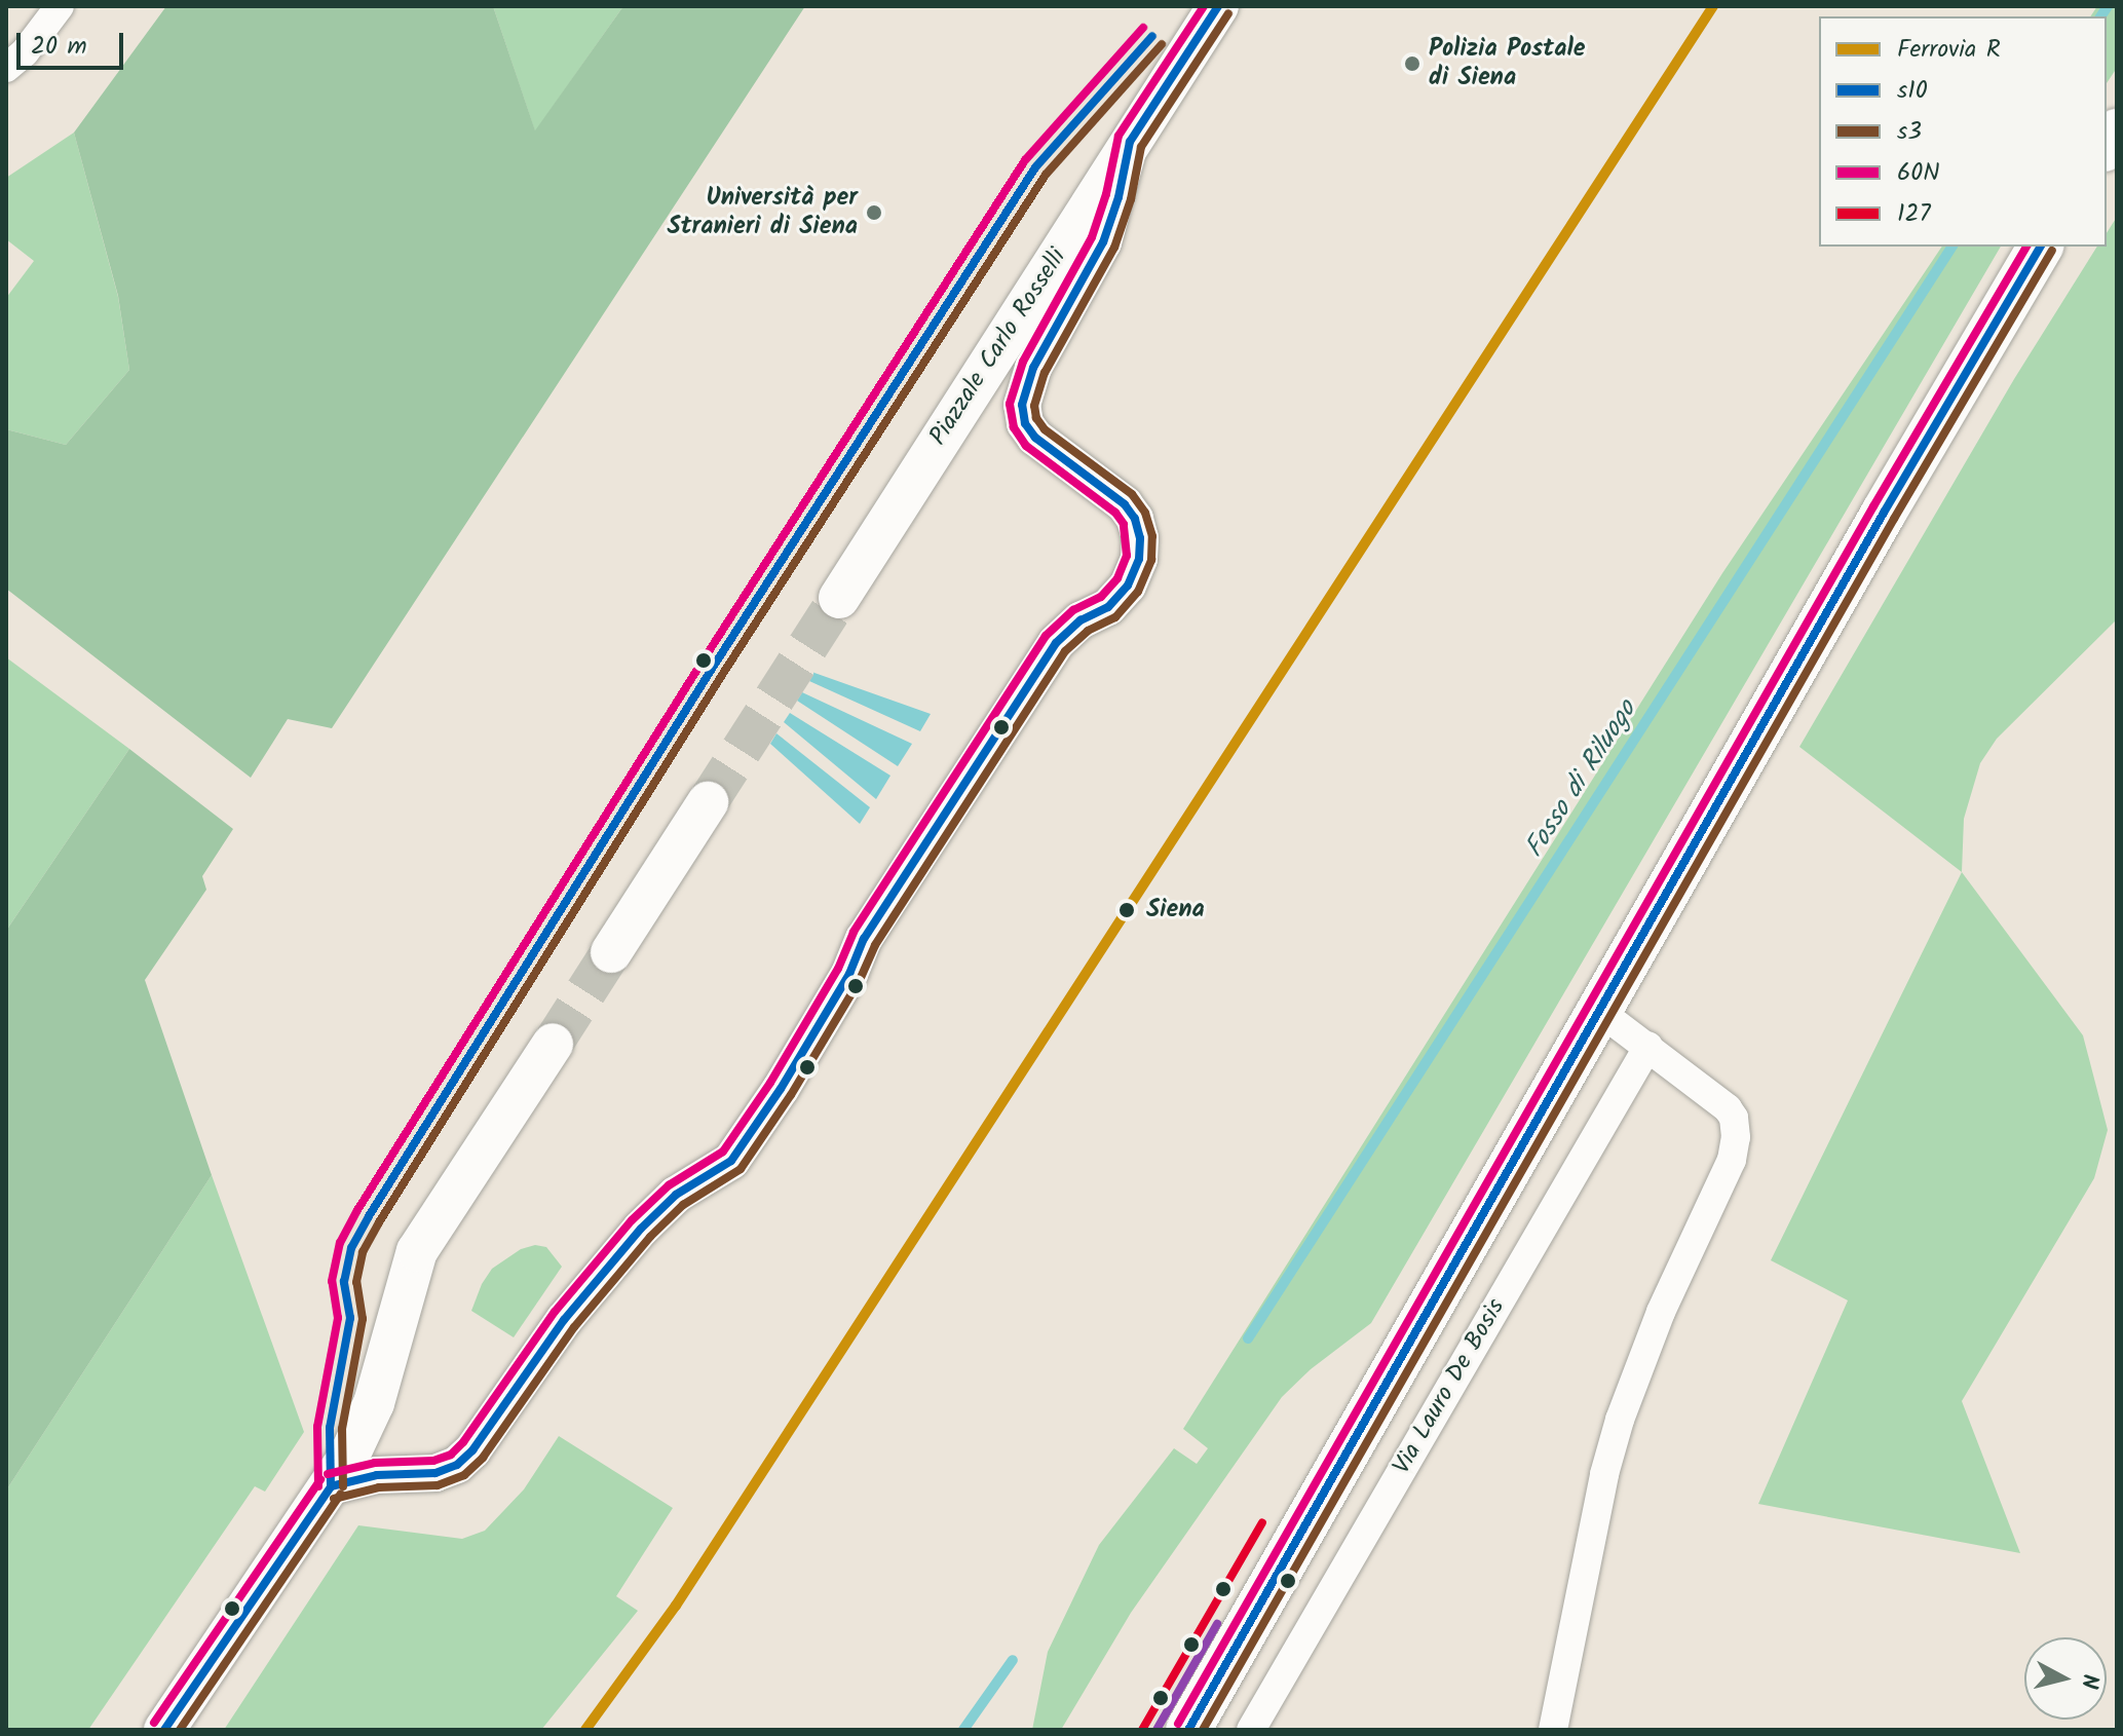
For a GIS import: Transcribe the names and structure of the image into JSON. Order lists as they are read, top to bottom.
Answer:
{
  "streets": {
    "main road": ["Piazzale Carlo Rosselli"],
    "street": ["Via Lauro De Bosis"]
  },
  "water": ["Fosso di Riluogo"],
  "places": ["Polizia Postale di Siena", "Università per Stranieri di Siena", "Siena"],
  "lines": [
    "rail line R",
    "transit line s10",
    "transit line 60N",
    "transit line s3",
    "transit line 127"
  ],
  "legend": [
    "Ferrovia R",
    "s10",
    "s3",
    "60N",
    "127"
  ],
  "scale_bar": "20 m",
  "north": "right"
}
